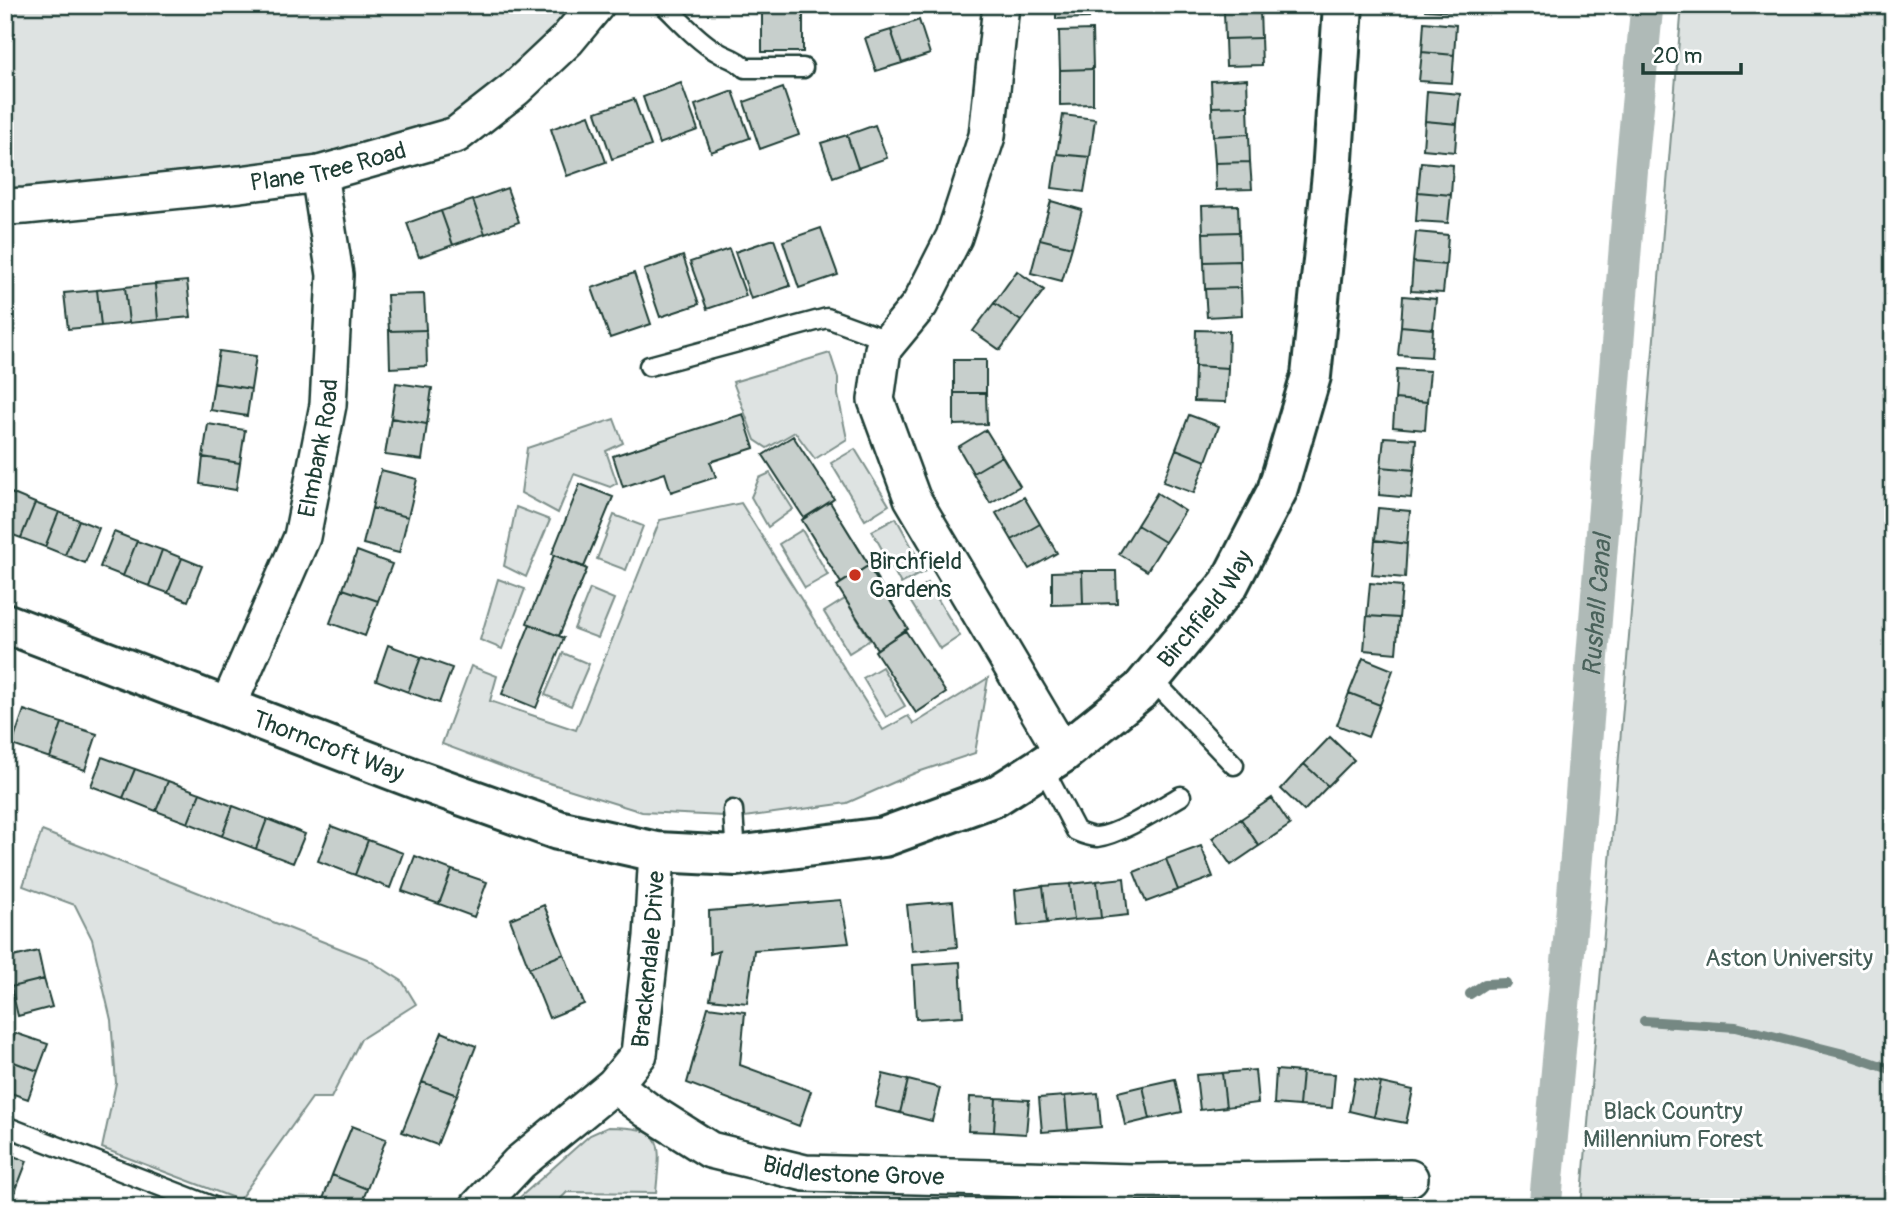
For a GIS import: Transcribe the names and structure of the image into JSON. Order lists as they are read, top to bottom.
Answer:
{
  "streets": {
    "street": [
      "Plane Tree Road",
      "Elmbank Road",
      "Birchfield Way",
      "Thorncroft Way",
      "Brackendale Drive",
      "Biddlestone Grove"
    ]
  },
  "crossings": [
    ["Plane Tree Road", "Elmbank Road"],
    ["Elmbank Road", "Thorncroft Way"],
    ["Birchfield Way", "Thorncroft Way"],
    ["Birchfield Way", "Brackendale Drive"],
    ["Thorncroft Way", "Brackendale Drive"],
    ["Brackendale Drive", "Biddlestone Grove"]
  ],
  "water": ["Rushall Canal"],
  "parks": ["Aston University", "Black Country Millennium Forest"],
  "places": ["Birchfield Gardens"],
  "scale_bar": "20 m"
}
